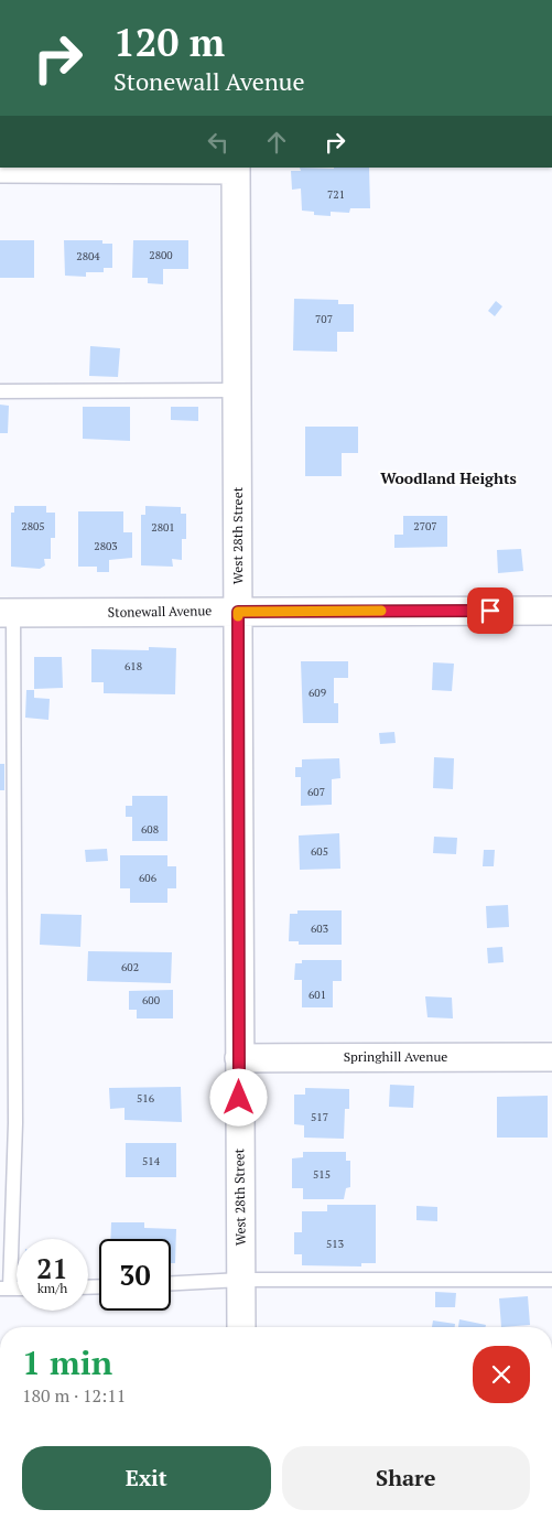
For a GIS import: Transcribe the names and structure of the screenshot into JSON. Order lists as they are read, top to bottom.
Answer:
{
  "streets": {
    "street": ["West 28th Street", "Stonewall Avenue", "Springhill Avenue"]
  },
  "crossings": [
    ["West 28th Street", "Stonewall Avenue"],
    ["West 28th Street", "Springhill Avenue"]
  ],
  "districts": ["Woodland Heights"],
  "house_numbers": [
    "721",
    "2800",
    "2804",
    "707",
    "2805",
    "2707",
    "2801",
    "2803",
    "618",
    "609",
    "607",
    "608",
    "605",
    "606",
    "603",
    "602",
    "601",
    "600",
    "516",
    "517",
    "514",
    "515",
    "513"
  ],
  "page": {
    "turn": ["120 m", "Stonewall Avenue"],
    "speed": "21 km/h",
    "limit": "30",
    "heading": ["1 min", "180 m · 12:11"],
    "buttons": ["Exit", "Share"]
  }
}
